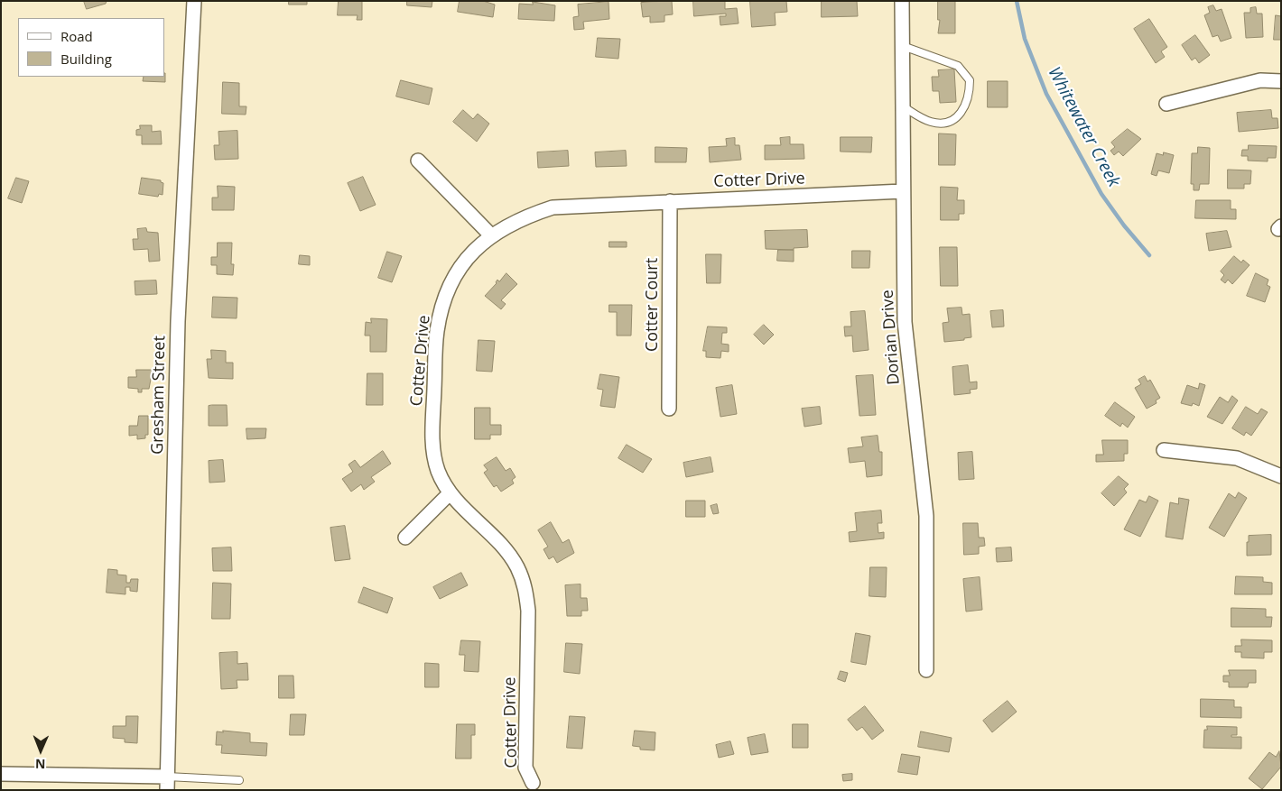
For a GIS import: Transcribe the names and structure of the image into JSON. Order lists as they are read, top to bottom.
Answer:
{
  "streets": {
    "street": [
      "Cotter Drive",
      "Cotter Court",
      "Dorian Drive",
      "Gresham Street"
    ]
  },
  "crossings": [
    ["Cotter Drive", "Cotter Court"],
    ["Cotter Drive", "Dorian Drive"]
  ],
  "water": ["Whitewater Creek"],
  "legend": ["Road", "Building"],
  "north": "bottom"
}
